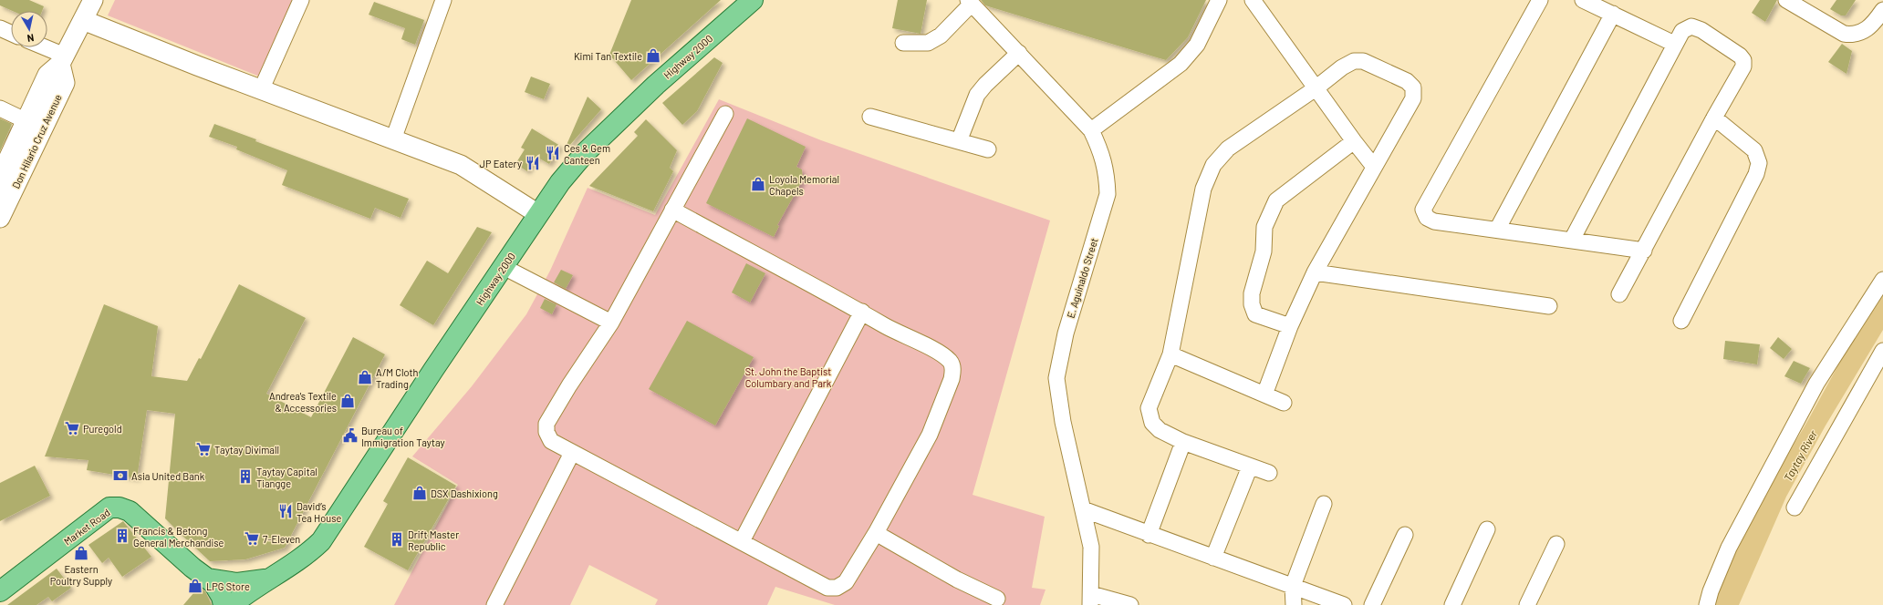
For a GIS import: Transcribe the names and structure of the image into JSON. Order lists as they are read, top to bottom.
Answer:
{
  "streets": {
    "main road": ["Highway 2000", "Market Road"],
    "street": ["Don Hilario Cruz Avenue", "E. Aguinaldo Street"]
  },
  "crossings": [
    ["Highway 2000", "Market Road"]
  ],
  "water": ["Taytay River"],
  "parks": ["St. John the Baptist Columbary and Park"],
  "places": {
    "shop": [
      "Kimi Tan Textile",
      "Loyola Memorial Chapels",
      "A/M Cloth Trading",
      "Andrea's Textile & Accessories",
      "DSX Dashixiong",
      "Eastern Poultry Supply",
      "LPG Store"
    ],
    "restaurant": ["Ces & Gem Canteen", "JP Eatery", "David’s Tea House"],
    "supermarket": ["Puregold", "Taytay Divimall", "7-Eleven"],
    "public building": ["Bureau of Immigration Taytay"],
    "bank": ["Asia United Bank"],
    "building": ["Taytay Capital Tiangge", "Francis & Betong General Merchandise", "Drift Master Republic"]
  },
  "north": "bottom"
}
